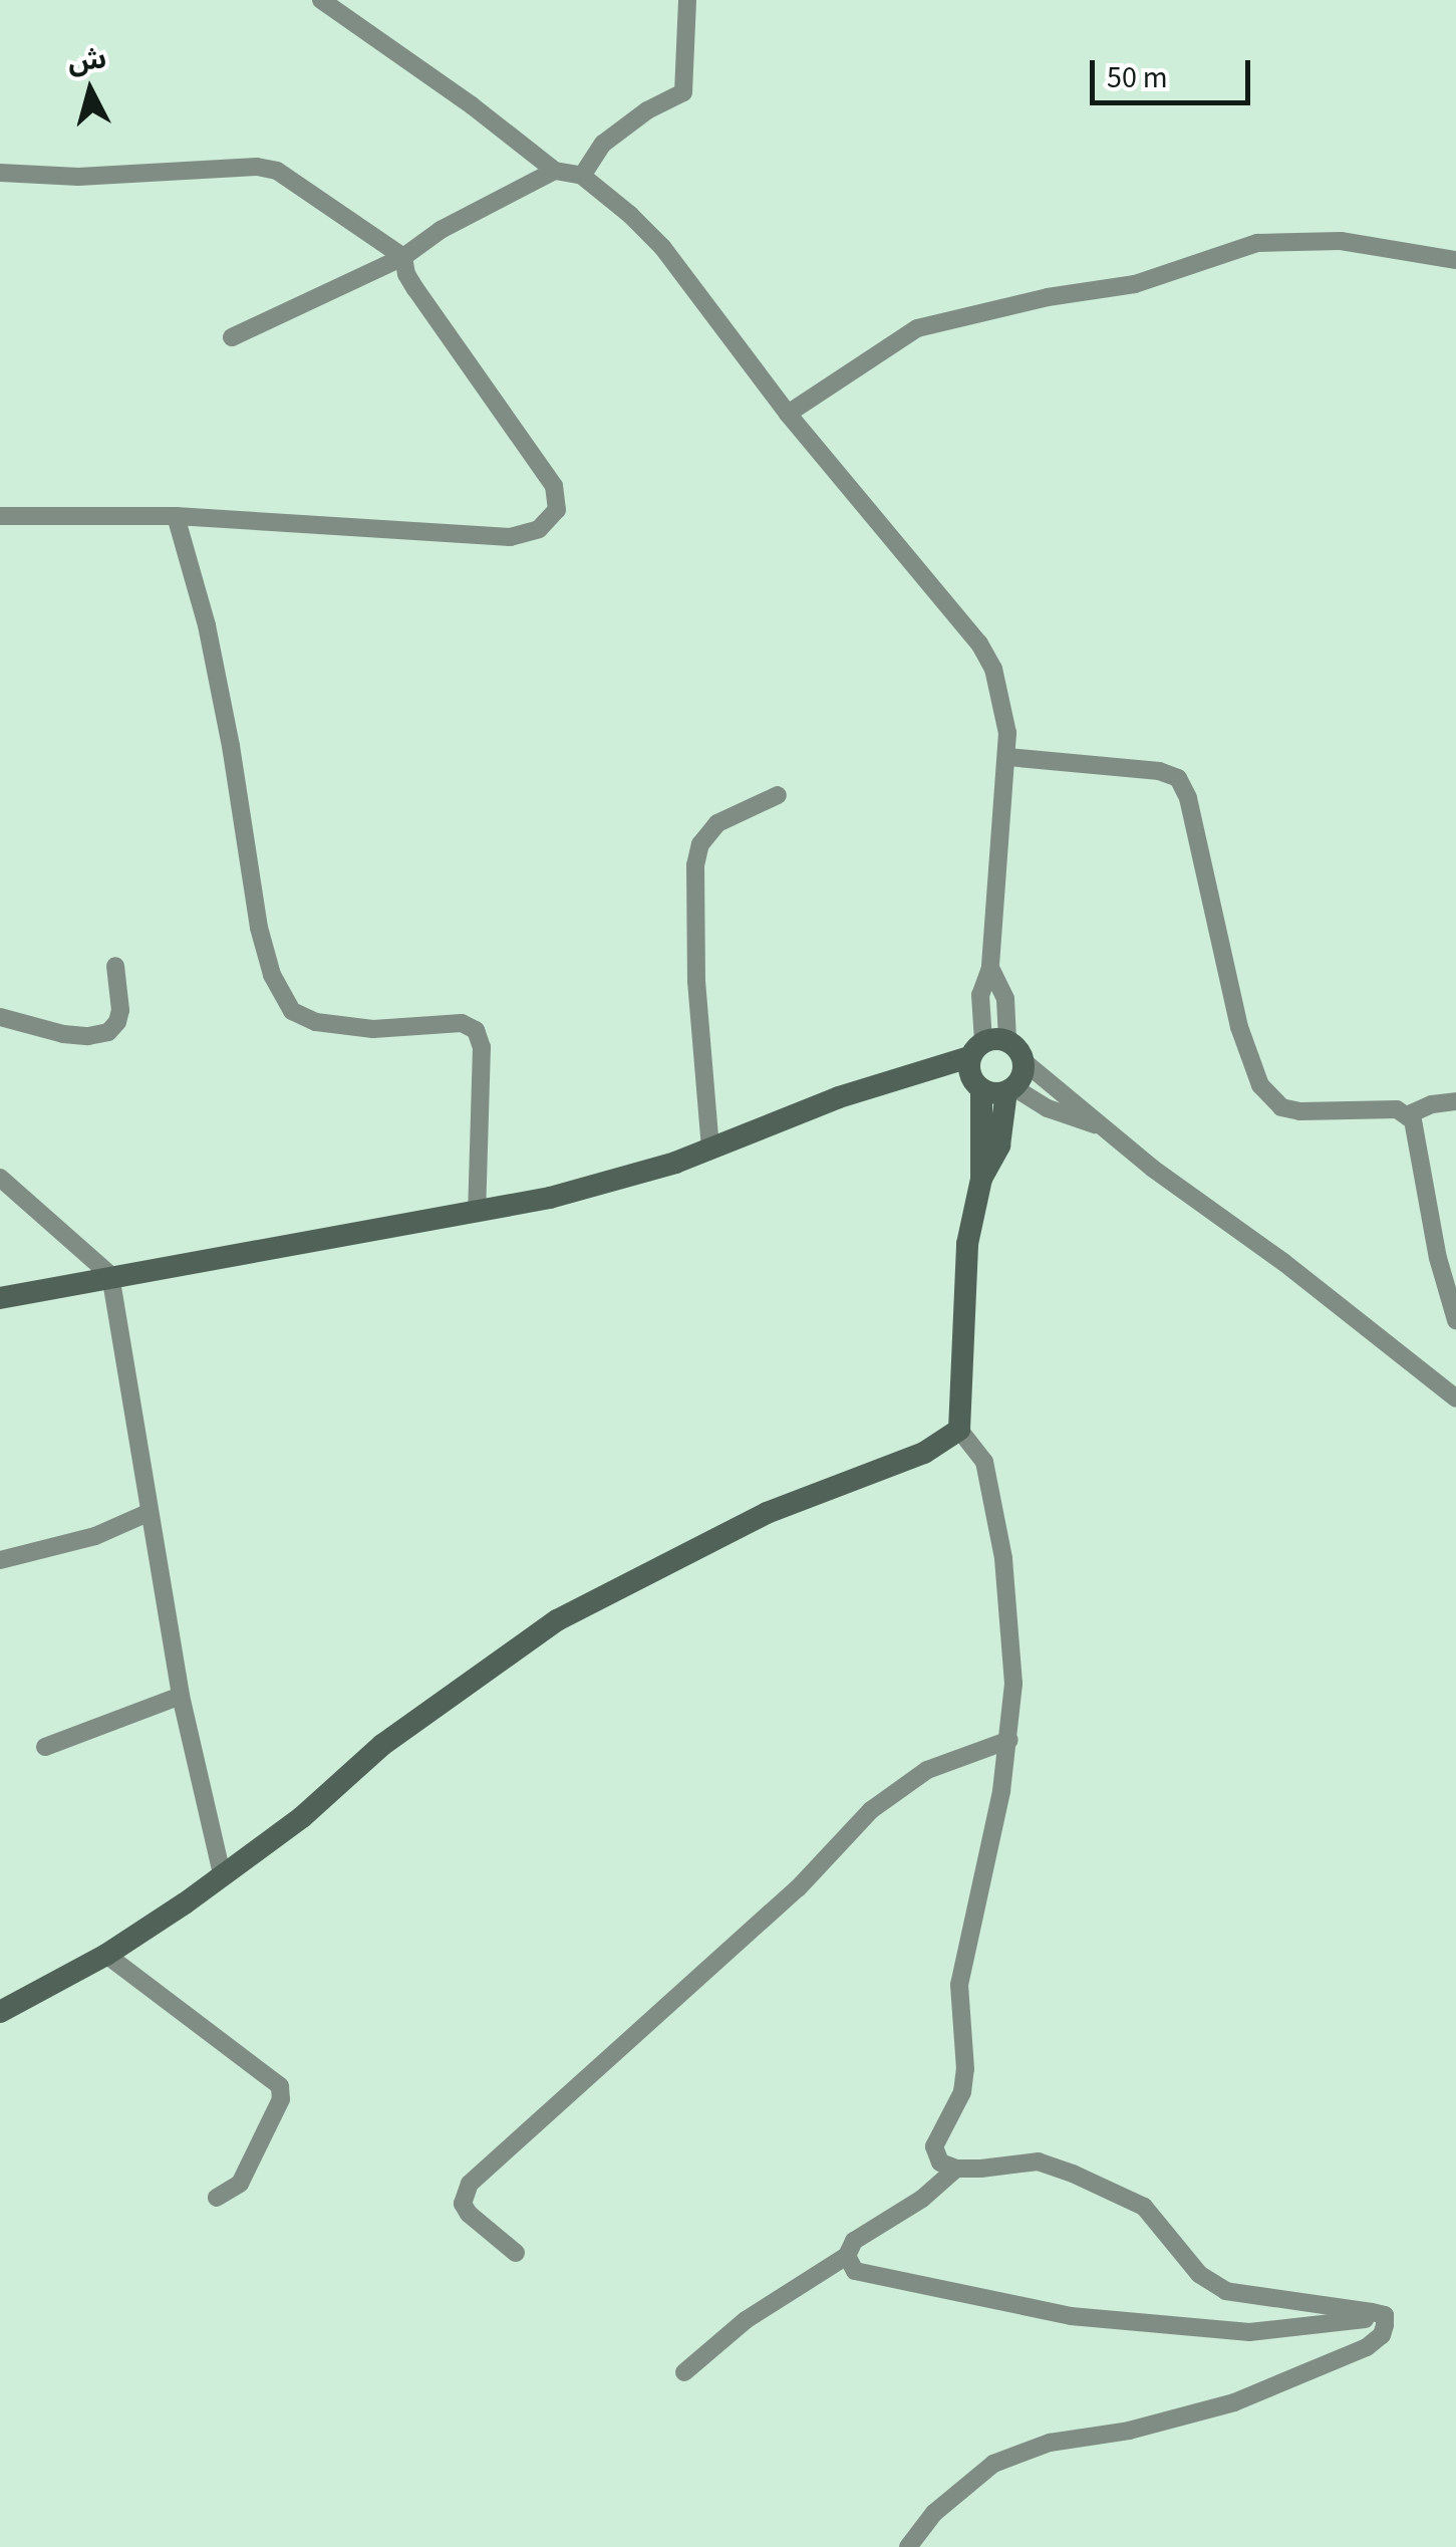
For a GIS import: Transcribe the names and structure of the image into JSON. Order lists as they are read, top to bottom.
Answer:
{
  "scale_bar": "50 m",
  "north": "top"
}
